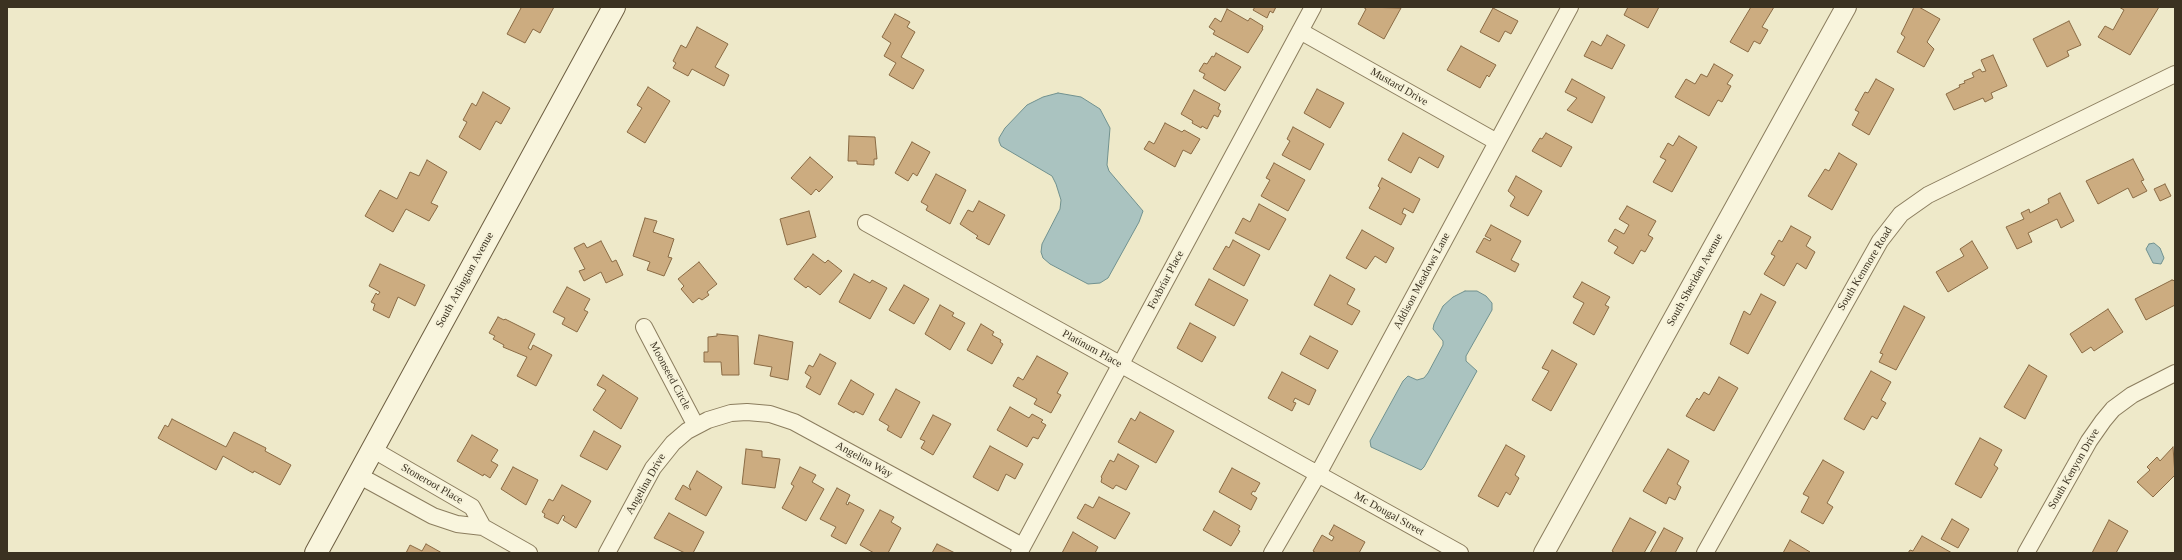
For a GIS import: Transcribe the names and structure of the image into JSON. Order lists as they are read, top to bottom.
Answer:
{
  "streets": {
    "main road": ["South Arlington Avenue"],
    "street": [
      "Mustard Drive",
      "South Kenmore Road",
      "Foxbriar Place",
      "South Sheridan Avenue",
      "Addison Meadows Lane",
      "Platinum Place",
      "Moonseed Circle",
      "Angelina Way",
      "South Kenyon Drive",
      "Stoneroot Place",
      "Angelina Drive",
      "Mc Dougal Street"
    ]
  },
  "crossings": [
    ["Mustard Drive", "Foxbriar Place"],
    ["Mustard Drive", "Addison Meadows Lane"],
    ["South Arlington Avenue", "Stoneroot Place"],
    ["Foxbriar Place", "Platinum Place"],
    ["Foxbriar Place", "Angelina Way"],
    ["Addison Meadows Lane", "Platinum Place"],
    ["Addison Meadows Lane", "Mc Dougal Street"],
    ["Platinum Place", "Mc Dougal Street"],
    ["Moonseed Circle", "Angelina Way"],
    ["Moonseed Circle", "Angelina Drive"],
    ["Angelina Way", "Angelina Drive"]
  ]
}
